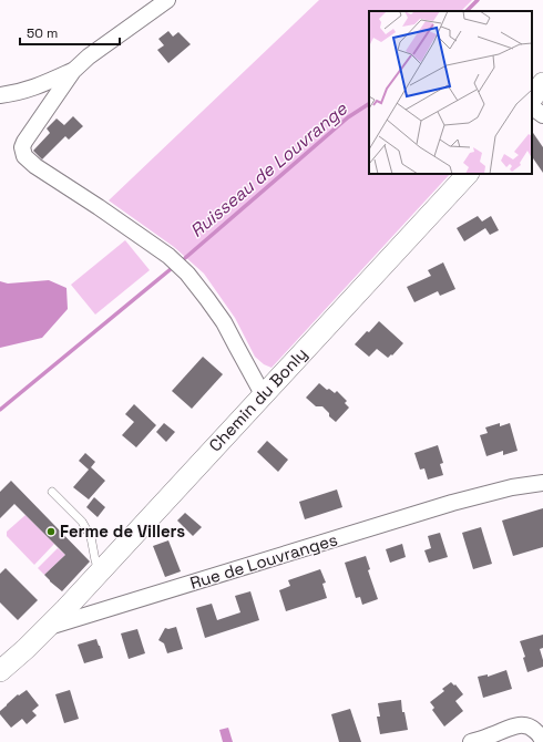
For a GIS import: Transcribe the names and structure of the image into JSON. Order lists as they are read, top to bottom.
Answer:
{
  "streets": {
    "street": ["Chemin du Bonly", "Rue de Louvranges"]
  },
  "crossings": [
    ["Chemin du Bonly", "Rue de Louvranges"]
  ],
  "water": ["Ruisseau de Louvrange"],
  "places": ["Ferme de Villers"],
  "scale_bar": "50 m"
}
